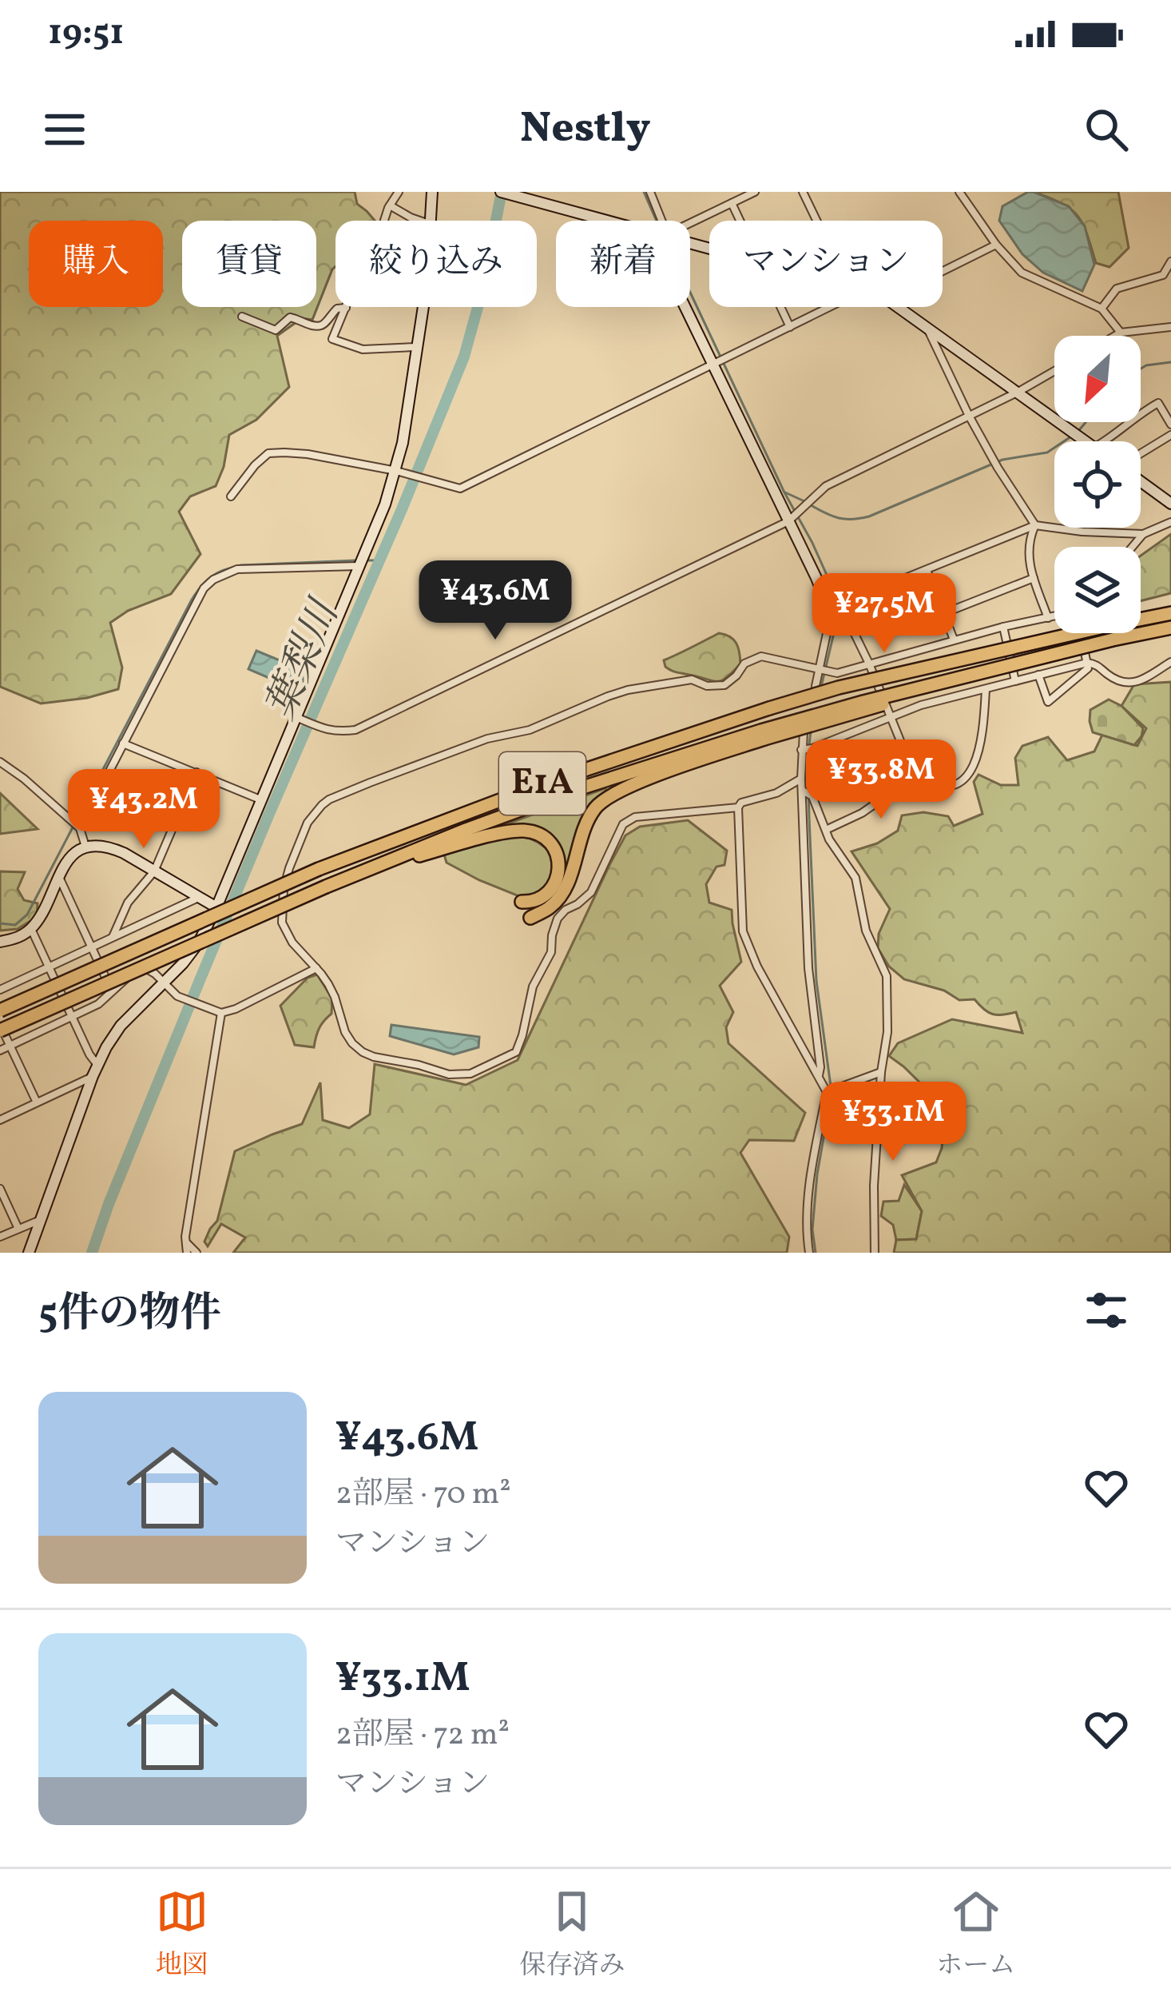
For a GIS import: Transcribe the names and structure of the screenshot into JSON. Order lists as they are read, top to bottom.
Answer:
{
  "streets": {
    "highway": ["E1A"]
  },
  "water": ["葉梨川"],
  "north": "bottom left",
  "page": {
    "status": "19:51",
    "header": "Nestly",
    "chip": [
      "購入",
      "賃貸",
      "絞り込み",
      "新着",
      "マンション"
    ],
    "price": [
      "¥43.6M",
      "¥27.5M",
      "¥33.8M",
      "¥43.2M",
      "¥33.1M"
    ],
    "heading": "5件の物件",
    "list": [
      {
        "name": "¥43.6M",
        "note": "2部屋 · 70 m² · マンション"
      },
      {
        "name": "¥33.1M",
        "note": "2部屋 · 72 m² · マンション"
      }
    ],
    "tabs": ["地図", "保存済み", "ホーム"]
  }
}
